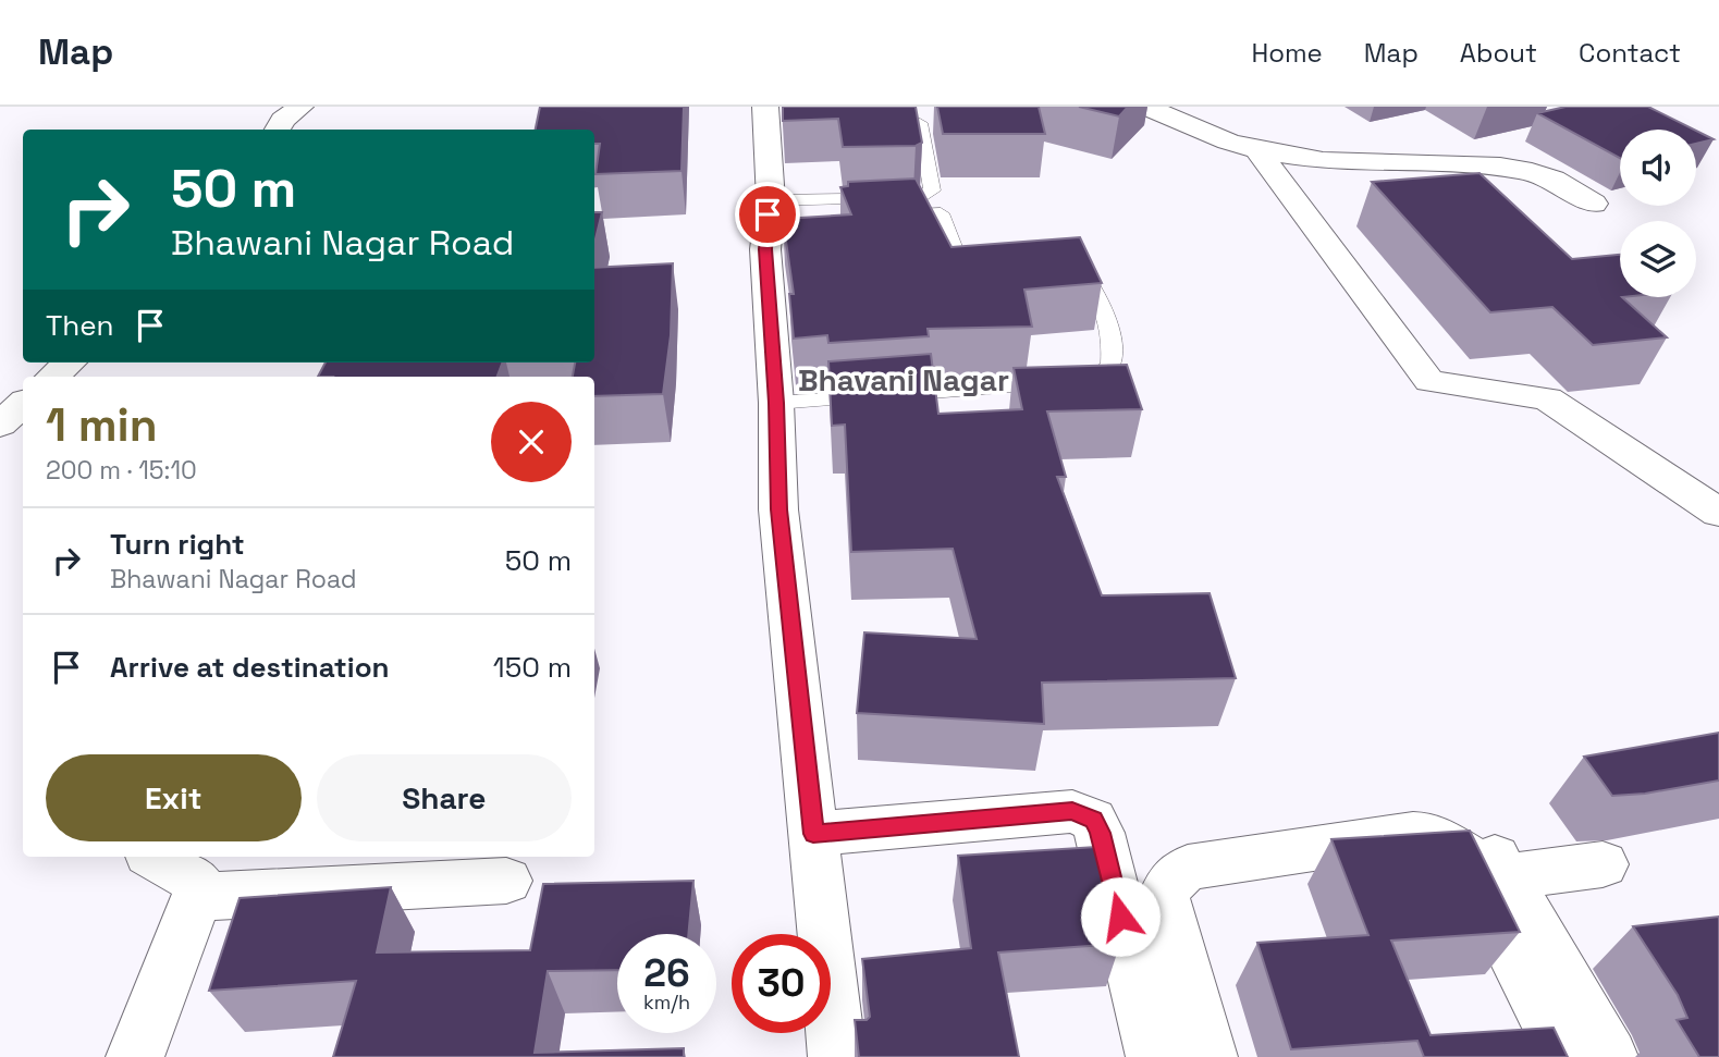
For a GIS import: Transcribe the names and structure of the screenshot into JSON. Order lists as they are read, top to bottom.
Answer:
{
  "districts": ["Bhavani Nagar"],
  "page": {
    "header": "Map",
    "nav": [
      "Home",
      "Map",
      "About",
      "Contact"
    ],
    "turn": ["50 m", "Bhawani Nagar Road"],
    "then": "Then",
    "heading": ["1 min", "200 m · 15:10"],
    "list": [
      {
        "name": "Turn right",
        "note": "Bhawani Nagar Road",
        "value": "50 m"
      },
      {
        "name": "Arrive at destination",
        "value": "150 m"
      }
    ],
    "buttons": ["Exit", "Share"],
    "speed": "26 km/h",
    "limit": "30"
  }
}
